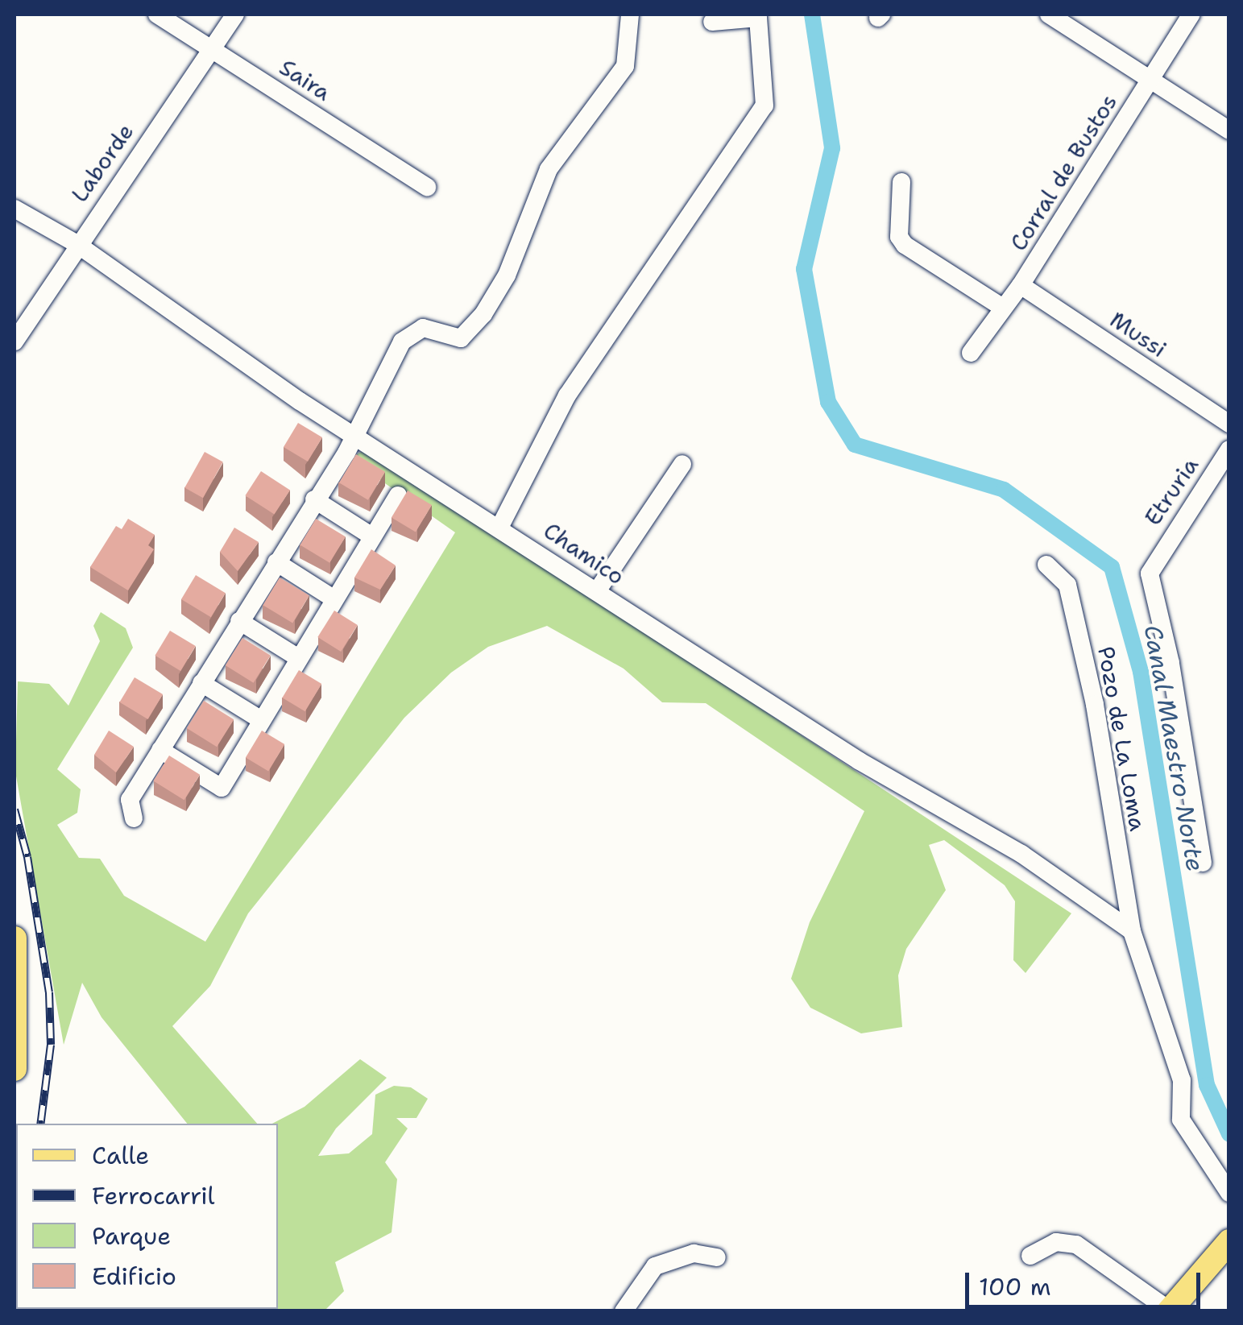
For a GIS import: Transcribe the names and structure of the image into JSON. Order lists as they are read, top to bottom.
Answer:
{
  "streets": {
    "street": [
      "Saira",
      "Laborde",
      "Corral de Bustos",
      "Mussi",
      "Etruria",
      "Chamico",
      "Pozo de La Loma"
    ]
  },
  "crossings": [
    ["Saira", "Laborde"],
    ["Laborde", "Chamico"],
    ["Corral de Bustos", "Mussi"],
    ["Chamico", "Pozo de La Loma"]
  ],
  "water": ["Canal Maestro Norte"],
  "legend": [
    "Calle",
    "Ferrocarril",
    "Parque",
    "Edificio"
  ],
  "scale_bar": "100 m"
}
